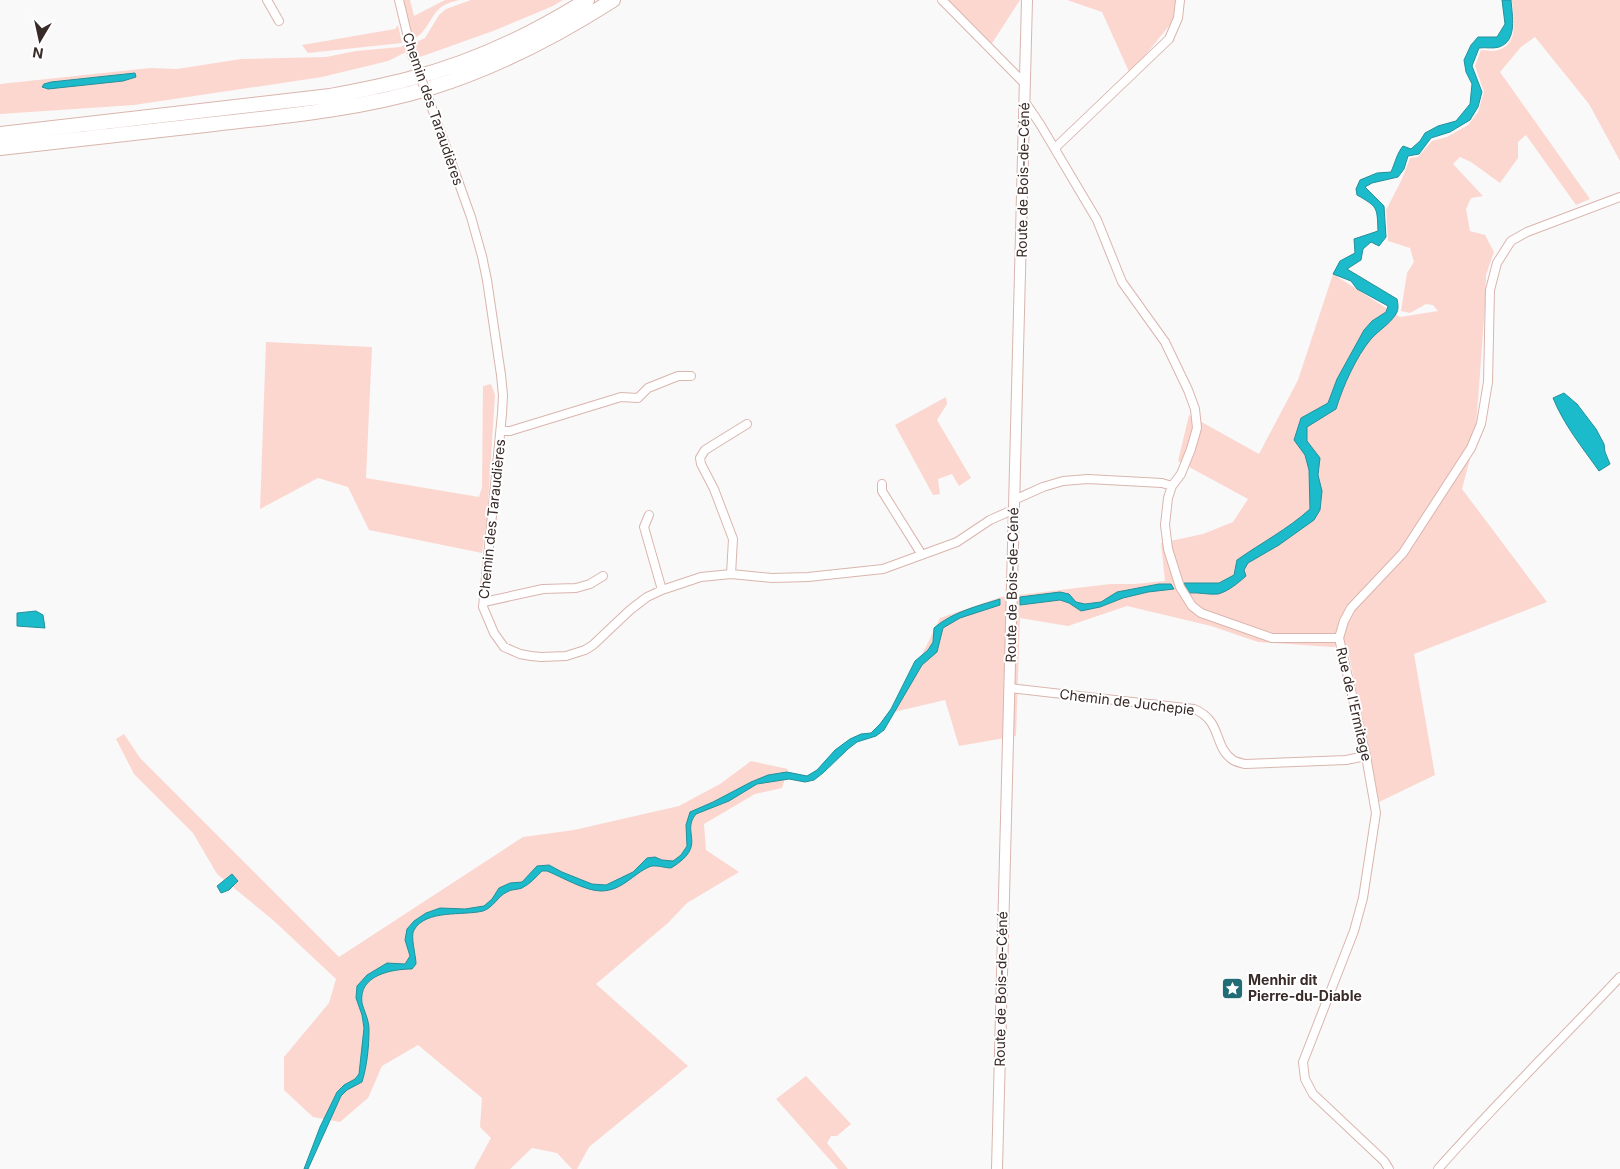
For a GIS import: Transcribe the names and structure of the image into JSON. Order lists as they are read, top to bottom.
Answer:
{
  "streets": {
    "street": [
      "Chemin des Taraudières",
      "Route de Bois-de-Céné",
      "Chemin de Juchepie",
      "Rue de l'Ermitage"
    ]
  },
  "crossings": [
    ["Chemin des Taraudières", "Route de Bois-de-Céné"],
    ["Route de Bois-de-Céné", "Chemin de Juchepie"],
    ["Chemin de Juchepie", "Rue de l'Ermitage"]
  ],
  "places": {
    "place": ["Menhir dit Pierre-du-Diable"]
  },
  "north": "bottom"
}
